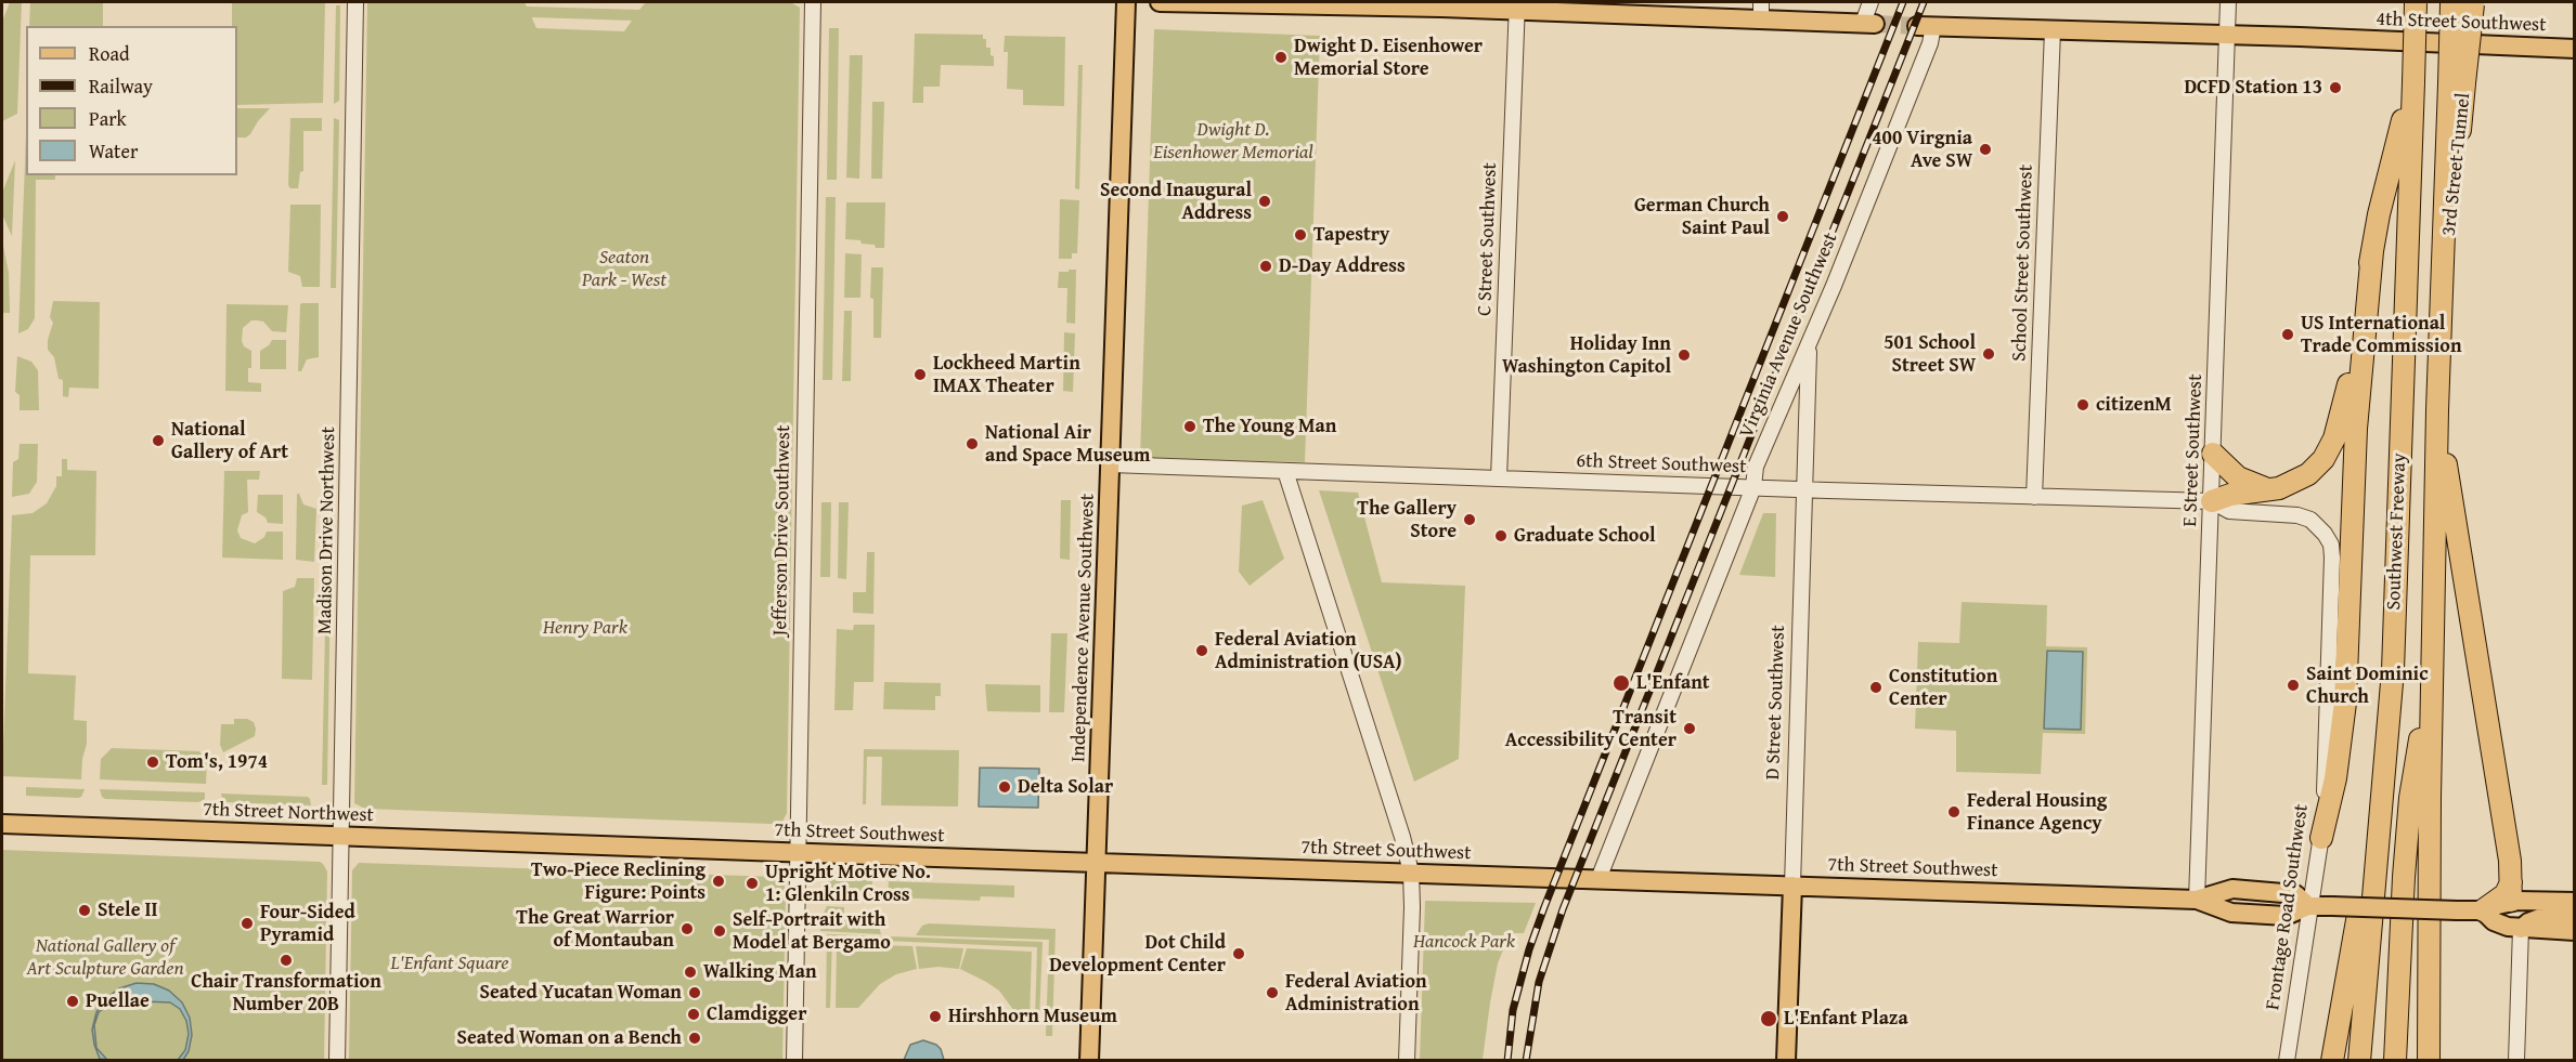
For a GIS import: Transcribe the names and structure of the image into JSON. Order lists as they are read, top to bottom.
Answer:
{
  "streets": {
    "highway": ["3rd Street Tunnel", "Southwest Freeway"],
    "main road": [
      "4th Street Southwest",
      "Independence Avenue Southwest",
      "D Street Southwest",
      "7th Street Northwest",
      "7th Street Southwest"
    ],
    "street": [
      "C Street Southwest",
      "School Street Southwest",
      "Virginia Avenue Southwest",
      "E Street Southwest",
      "6th Street Southwest",
      "Madison Drive Northwest",
      "Jefferson Drive Southwest",
      "Frontage Road Southwest"
    ]
  },
  "crossings": [
    ["4th Street Southwest", "School Street Southwest"],
    ["4th Street Southwest", "Virginia Avenue Southwest"],
    ["4th Street Southwest", "E Street Southwest"],
    ["3rd Street Tunnel", "Southwest Freeway"],
    ["C Street Southwest", "6th Street Southwest"],
    ["School Street Southwest", "6th Street Southwest"],
    ["Virginia Avenue Southwest", "6th Street Southwest"],
    ["Virginia Avenue Southwest", "D Street Southwest"],
    ["Virginia Avenue Southwest", "7th Street Southwest"],
    ["E Street Southwest", "6th Street Southwest"],
    ["E Street Southwest", "7th Street Southwest"],
    ["E Street Southwest", "Frontage Road Southwest"],
    ["6th Street Southwest", "Independence Avenue Southwest"],
    ["6th Street Southwest", "D Street Southwest"],
    ["6th Street Southwest", "Frontage Road Southwest"],
    ["Madison Drive Northwest", "7th Street Northwest"],
    ["Jefferson Drive Southwest", "7th Street Southwest"],
    ["Independence Avenue Southwest", "7th Street Southwest"],
    ["D Street Southwest", "7th Street Southwest"],
    ["7th Street Northwest", "7th Street Southwest"],
    ["7th Street Southwest", "Frontage Road Southwest"]
  ],
  "parks": [
    "Dwight D. Eisenhower Memorial",
    "Seaton Park - West",
    "Henry Park",
    "Hancock Park",
    "National Gallery of Art Sculpture Garden",
    "L'Enfant Square"
  ],
  "places": [
    "Dwight D. Eisenhower Memorial Store",
    "DCFD Station 13",
    "400 Virgnia Ave SW",
    "Second Inaugural Address",
    "German Church Saint Paul",
    "Tapestry",
    "D-Day Address",
    "US International Trade Commission",
    "501 School Street SW",
    "Holiday Inn Washington Capitol",
    "Lockheed Martin IMAX Theater",
    "citizenM",
    "The Young Man",
    "National Gallery of Art",
    "National Air and Space Museum",
    "The Gallery Store",
    "Graduate School",
    "Federal Aviation Administration (USA)",
    "L'Enfant",
    "Saint Dominic Church",
    "Constitution Center",
    "Transit Accessibility Center",
    "Tom's, 1974",
    "Delta Solar",
    "Federal Housing Finance Agency",
    "Two-Piece Reclining Figure: Points",
    "Upright Motive No. 1: Glenkiln Cross",
    "Stele II",
    "Four-Sided Pyramid",
    "The Great Warrior of Montauban",
    "Self-Portrait with Model at Bergamo",
    "Dot Child Development Center",
    "Chair Transformation Number 20B",
    "Walking Man",
    "Seated Yucatan Woman",
    "Federal Aviation Administration",
    "Puellae",
    "Clamdigger",
    "Hirshhorn Museum",
    "L'Enfant Plaza",
    "Seated Woman on a Bench"
  ],
  "legend": [
    "Road",
    "Railway",
    "Park",
    "Water"
  ]
}
